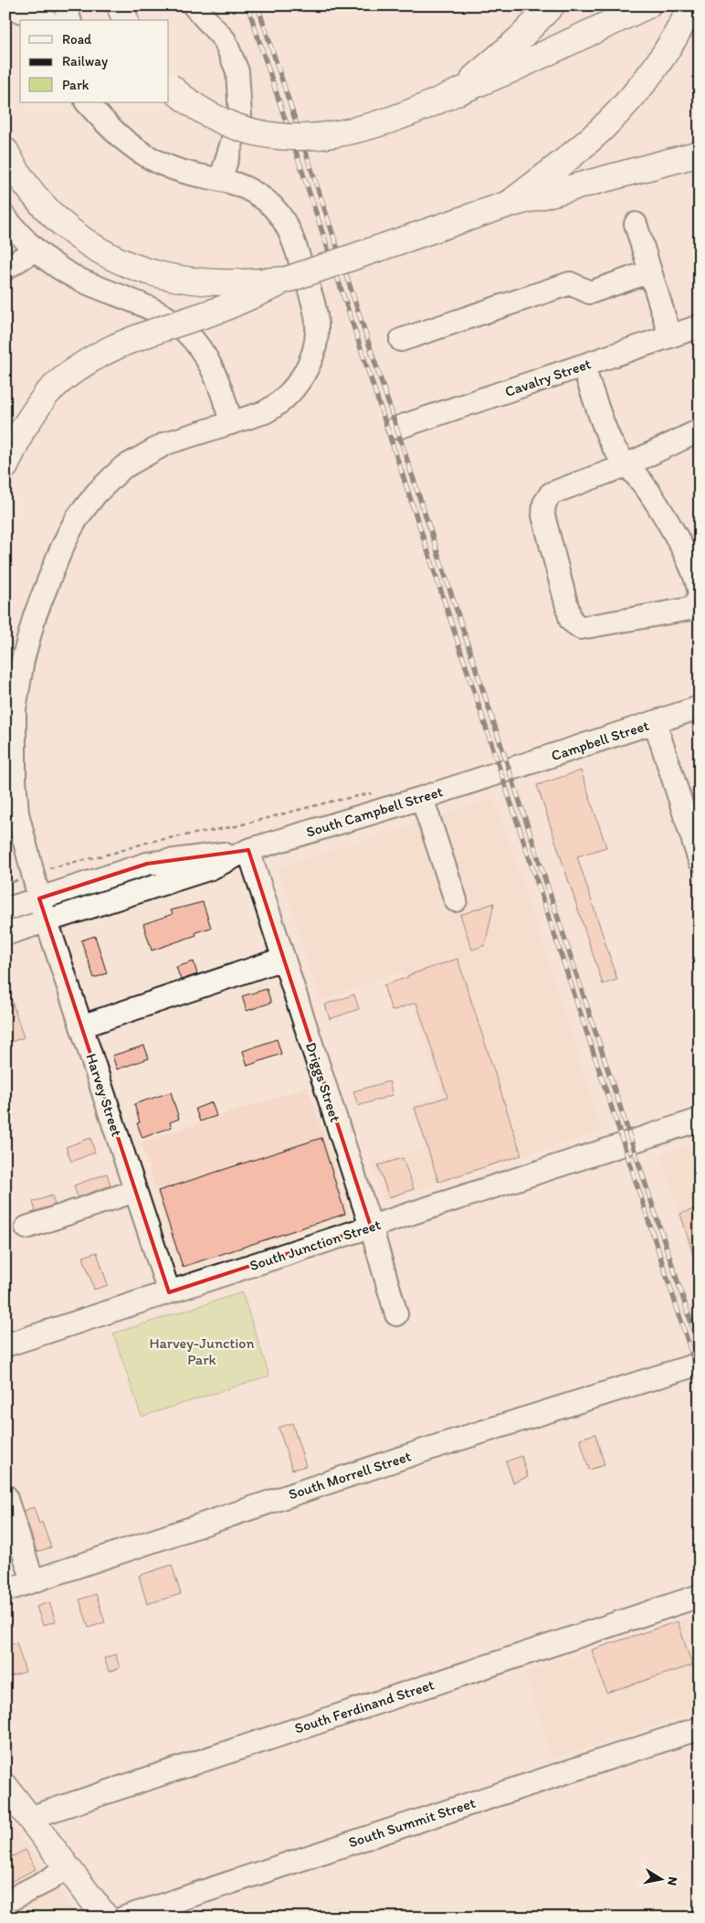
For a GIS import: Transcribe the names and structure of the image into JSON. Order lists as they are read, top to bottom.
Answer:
{
  "streets": {
    "street": [
      "Cavalry Street",
      "Campbell Street",
      "South Campbell Street",
      "Driggs Street",
      "Harvey Street",
      "South Junction Street",
      "South Morrell Street",
      "South Ferdinand Street",
      "South Summit Street"
    ]
  },
  "crossings": [
    ["Campbell Street", "South Campbell Street"],
    ["South Campbell Street", "Driggs Street"],
    ["South Campbell Street", "Harvey Street"],
    ["Driggs Street", "South Junction Street"],
    ["Harvey Street", "South Junction Street"]
  ],
  "parks": ["Harvey-Junction Park"],
  "legend": ["Road", "Railway", "Park"],
  "north": "right"
}
